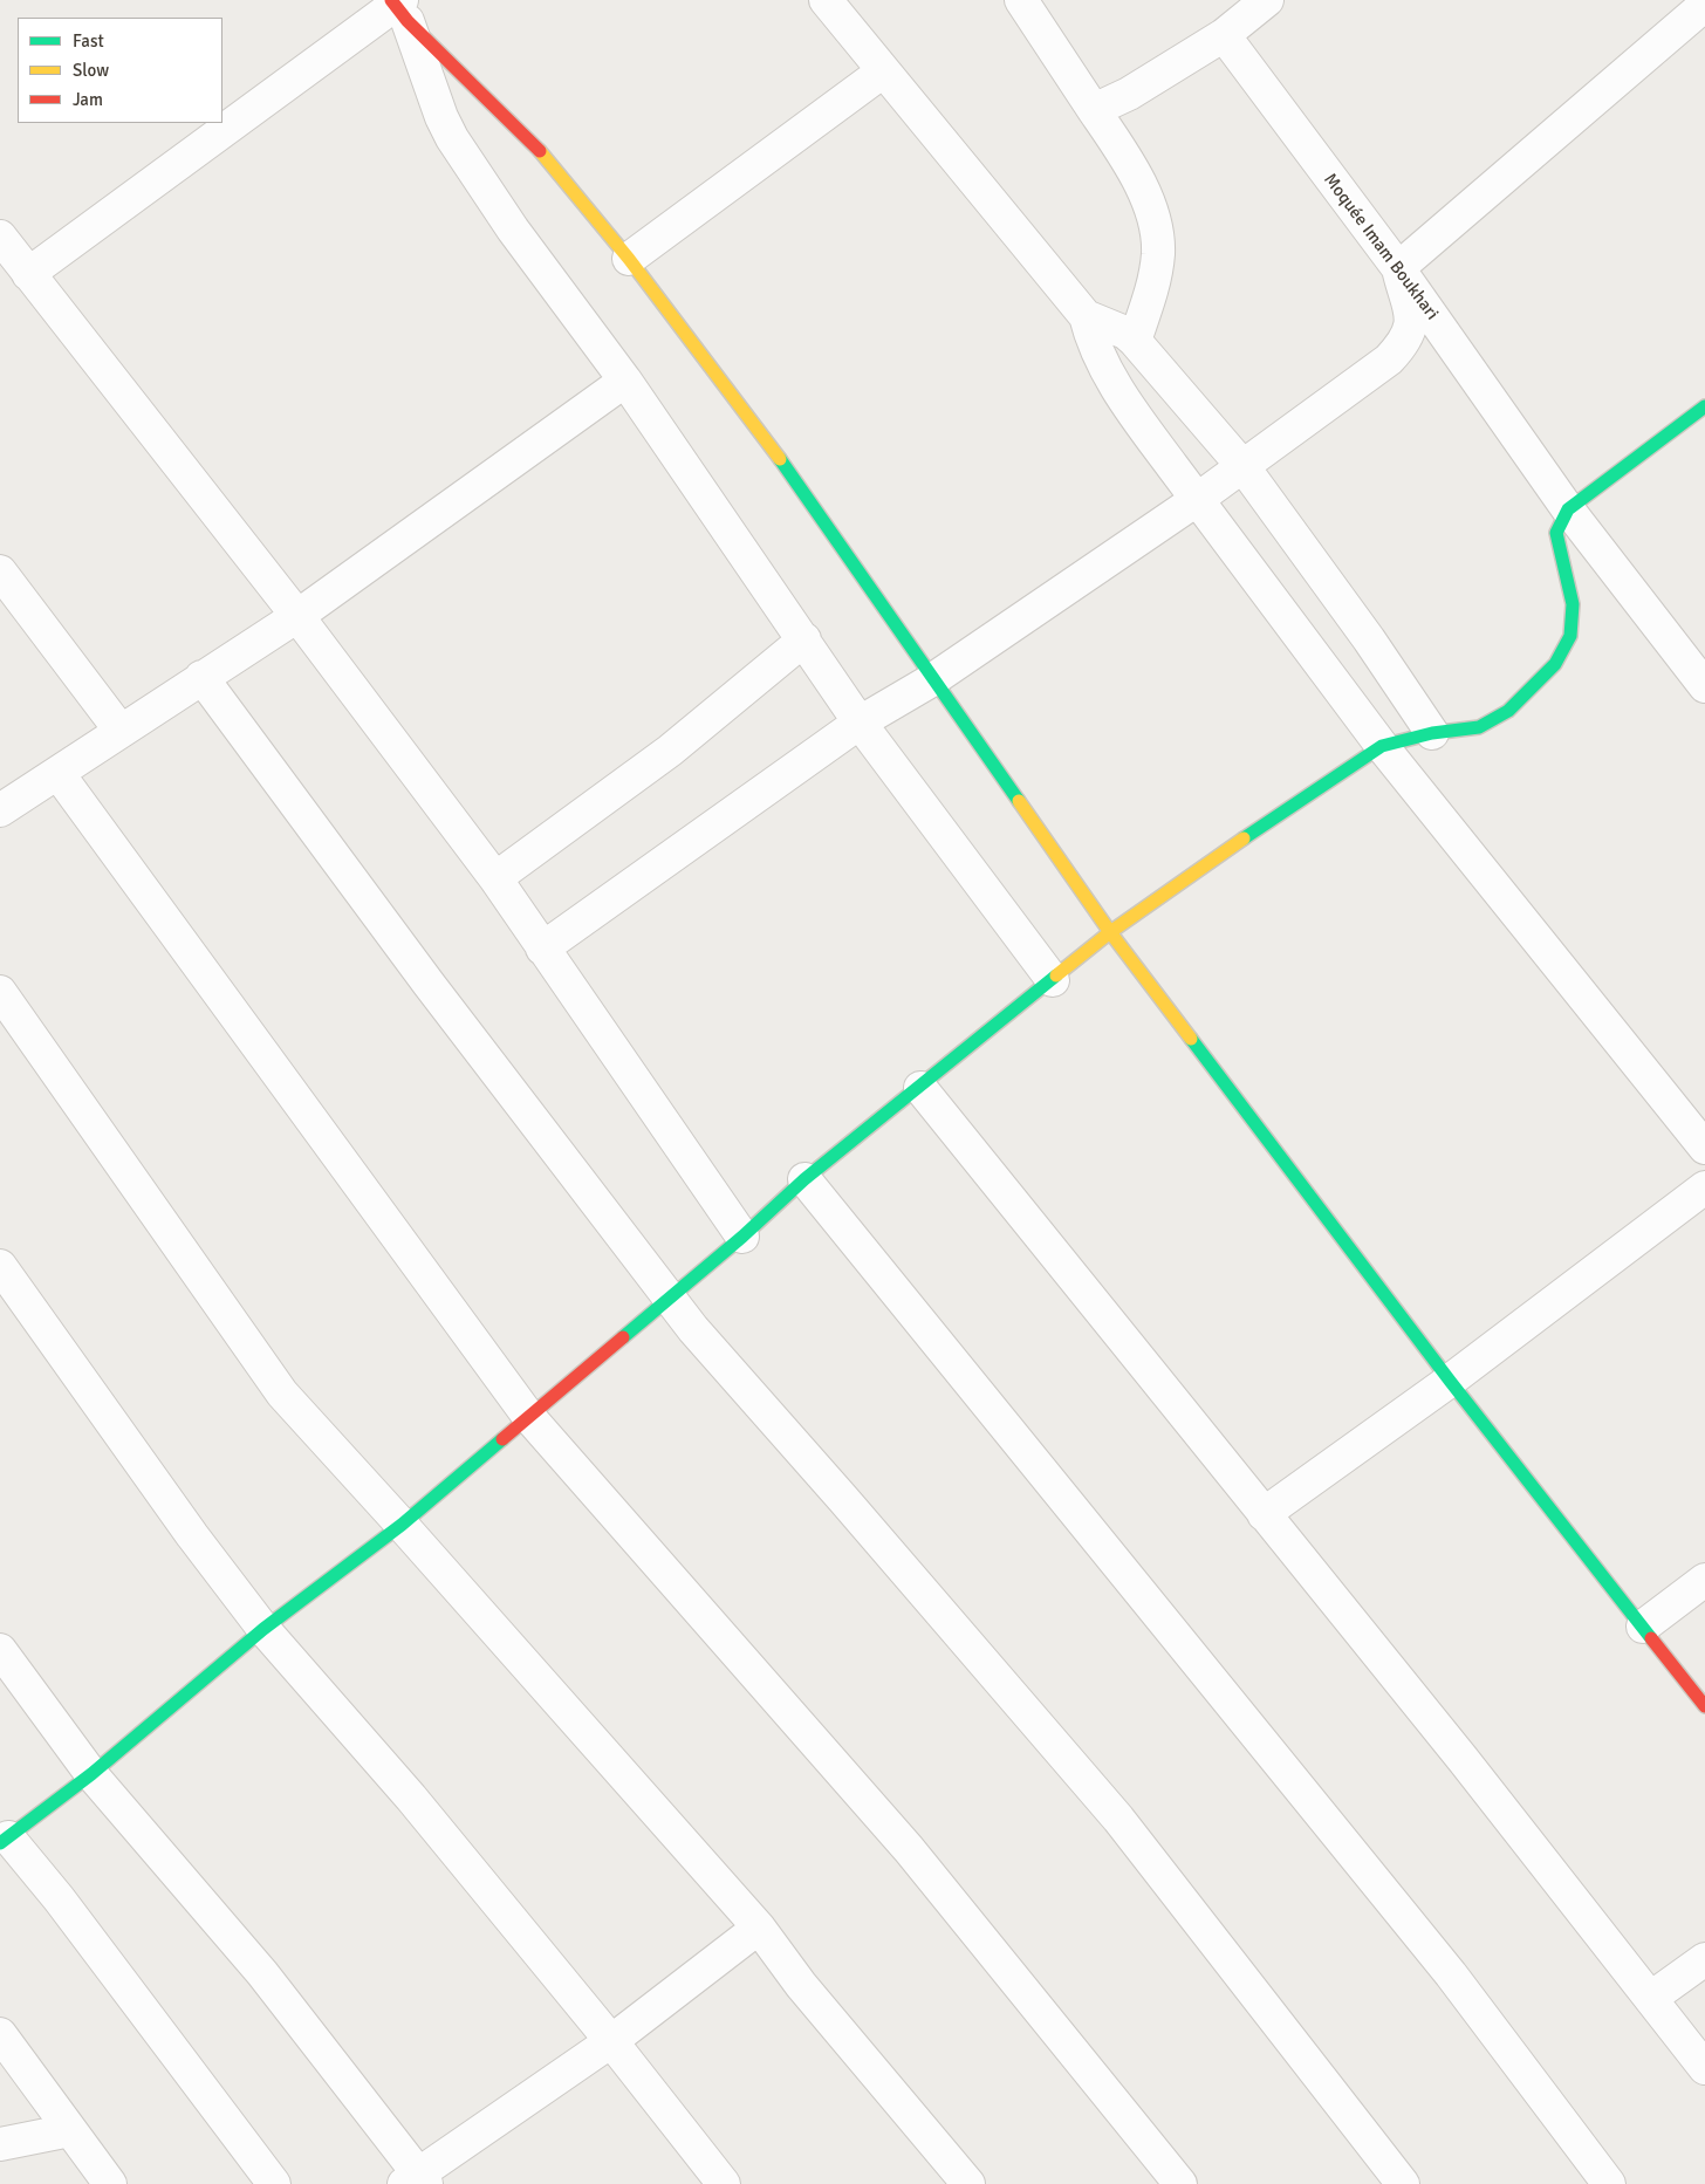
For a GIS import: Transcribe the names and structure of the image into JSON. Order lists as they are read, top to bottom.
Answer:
{
  "streets": {
    "street": ["Moquée Imam Boukhari"]
  },
  "legend": ["Fast", "Slow", "Jam"]
}
